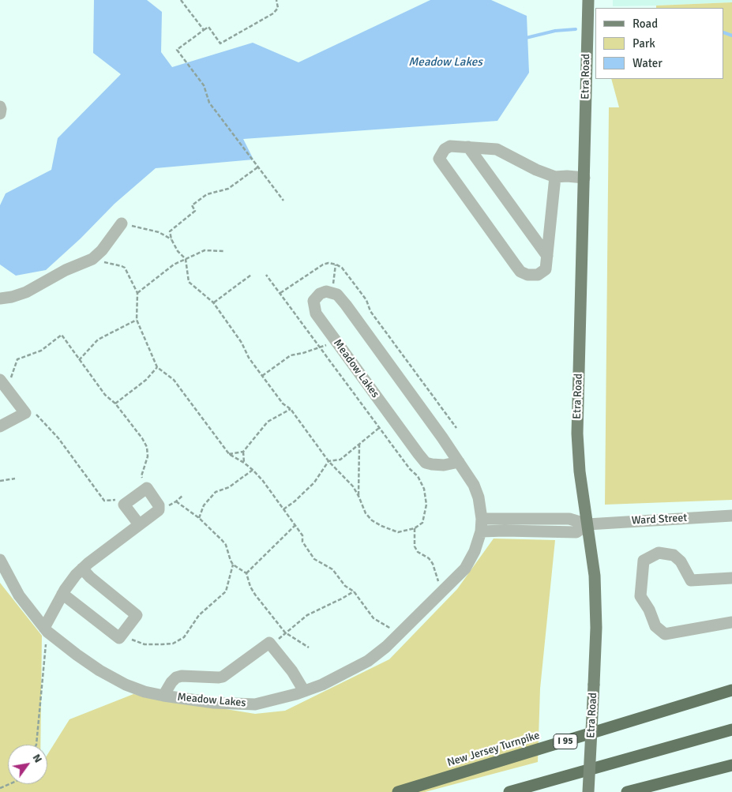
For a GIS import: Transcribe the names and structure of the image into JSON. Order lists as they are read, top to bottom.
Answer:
{
  "streets": {
    "highway": ["I 95", "New Jersey Turnpike"],
    "main road": ["Etra Road"],
    "street": ["Meadow Lakes", "Ward Street"]
  },
  "crossings": [
    ["Etra Road", "Ward Street"]
  ],
  "water": ["Meadow Lakes"],
  "legend": ["Road", "Park", "Water"],
  "north": "top right"
}
